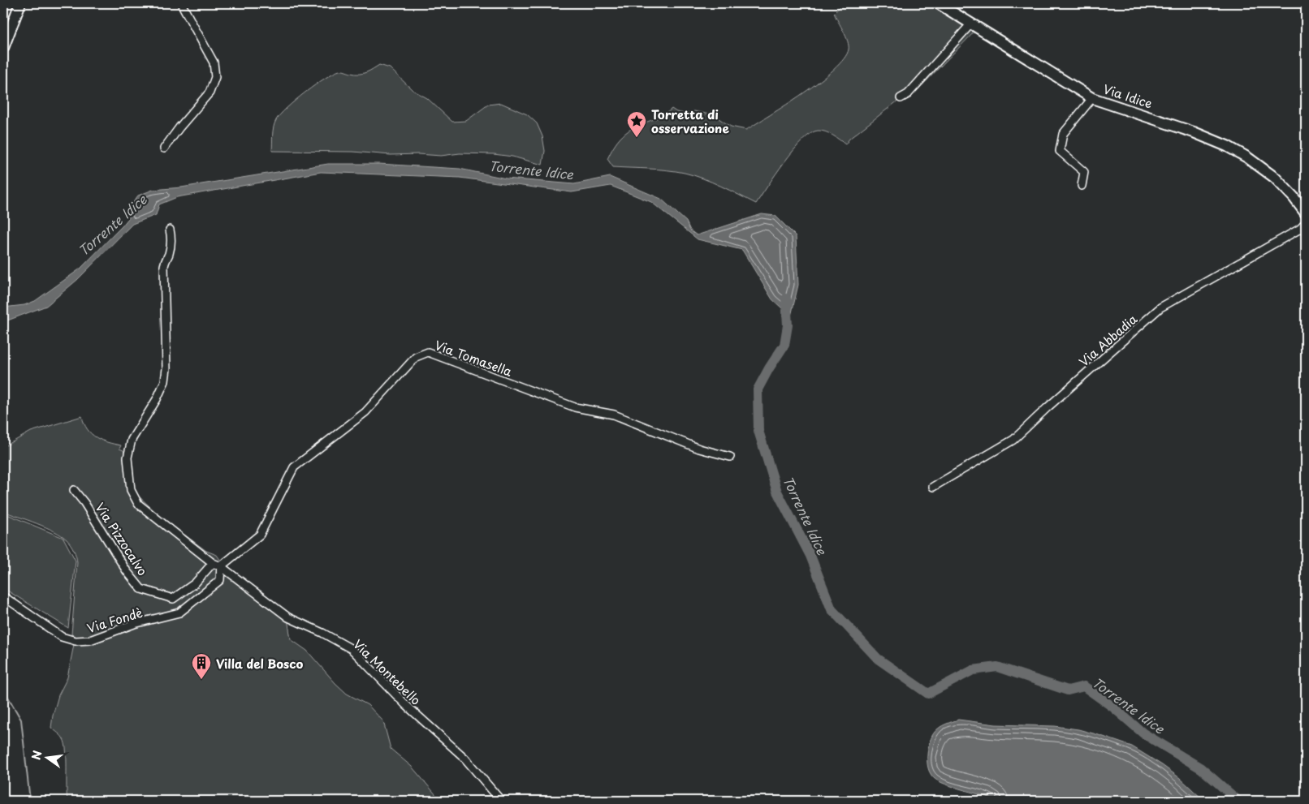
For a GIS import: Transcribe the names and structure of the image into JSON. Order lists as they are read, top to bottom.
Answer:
{
  "streets": {
    "main road": ["Via Idice"],
    "street": [
      "Via Abbadia",
      "Via Tomasella",
      "Via Pizzocalvo",
      "Via Fondè",
      "Via Montebello"
    ]
  },
  "crossings": [
    ["Via Tomasella", "Via Fondè"],
    ["Via Tomasella", "Via Montebello"],
    ["Via Pizzocalvo", "Via Montebello"],
    ["Via Fondè", "Via Montebello"]
  ],
  "water": ["Torrente Idice"],
  "places": {
    "place": ["Torretta di osservazione"],
    "building": ["Villa del Bosco"]
  },
  "north": "left"
}
